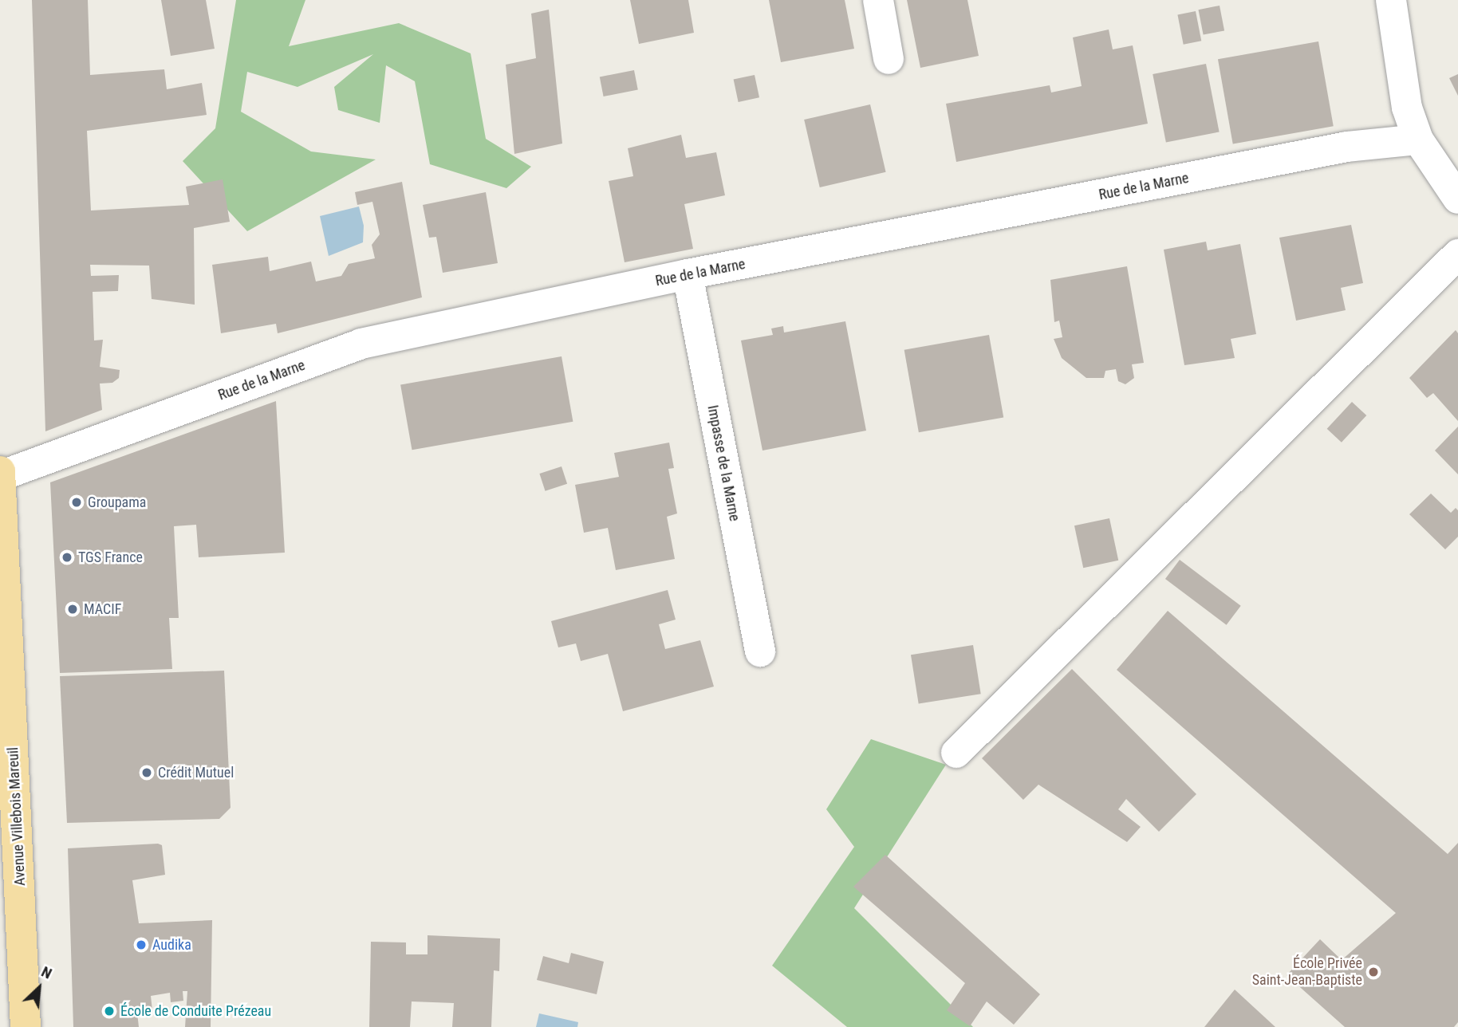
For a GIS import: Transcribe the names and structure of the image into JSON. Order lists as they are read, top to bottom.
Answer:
{
  "streets": {
    "main road": ["Avenue Villebois Mareuil"],
    "street": ["Rue de la Marne", "Impasse de la Marne"]
  },
  "crossings": [
    ["Rue de la Marne", "Impasse de la Marne"],
    ["Rue de la Marne", "Avenue Villebois Mareuil"]
  ],
  "places": [
    "Groupama",
    "TGS France",
    "MACIF",
    "Crédit Mutuel",
    "Audika",
    "École Privée Saint-Jean-Baptiste",
    "École de Conduite Prézeau"
  ],
  "north": "top right"
}
